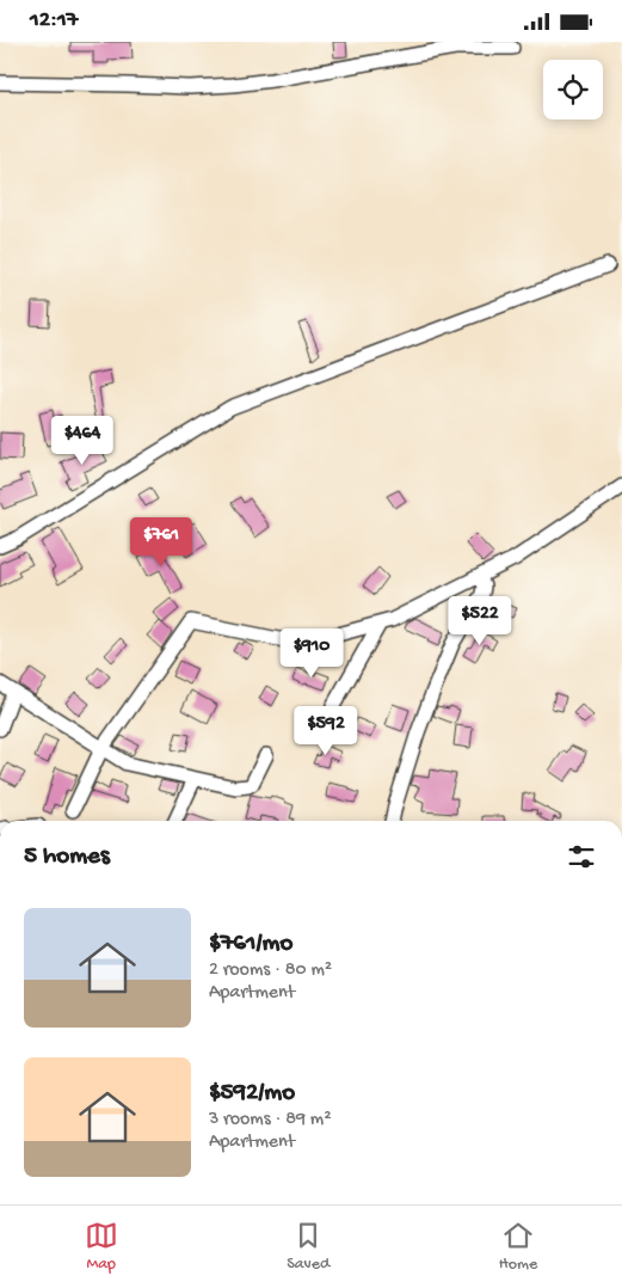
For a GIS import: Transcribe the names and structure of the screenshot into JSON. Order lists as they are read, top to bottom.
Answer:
{
  "page": {
    "status": "12:17",
    "price": [
      "$464",
      "$761",
      "$522",
      "$910",
      "$592"
    ],
    "heading": "5 homes",
    "list": [
      {
        "name": "$761/mo",
        "note": "2 rooms · 80 m² · Apartment"
      },
      {
        "name": "$592/mo",
        "note": "3 rooms · 89 m² · Apartment"
      }
    ],
    "tabs": ["Map", "Saved", "Home"]
  }
}
